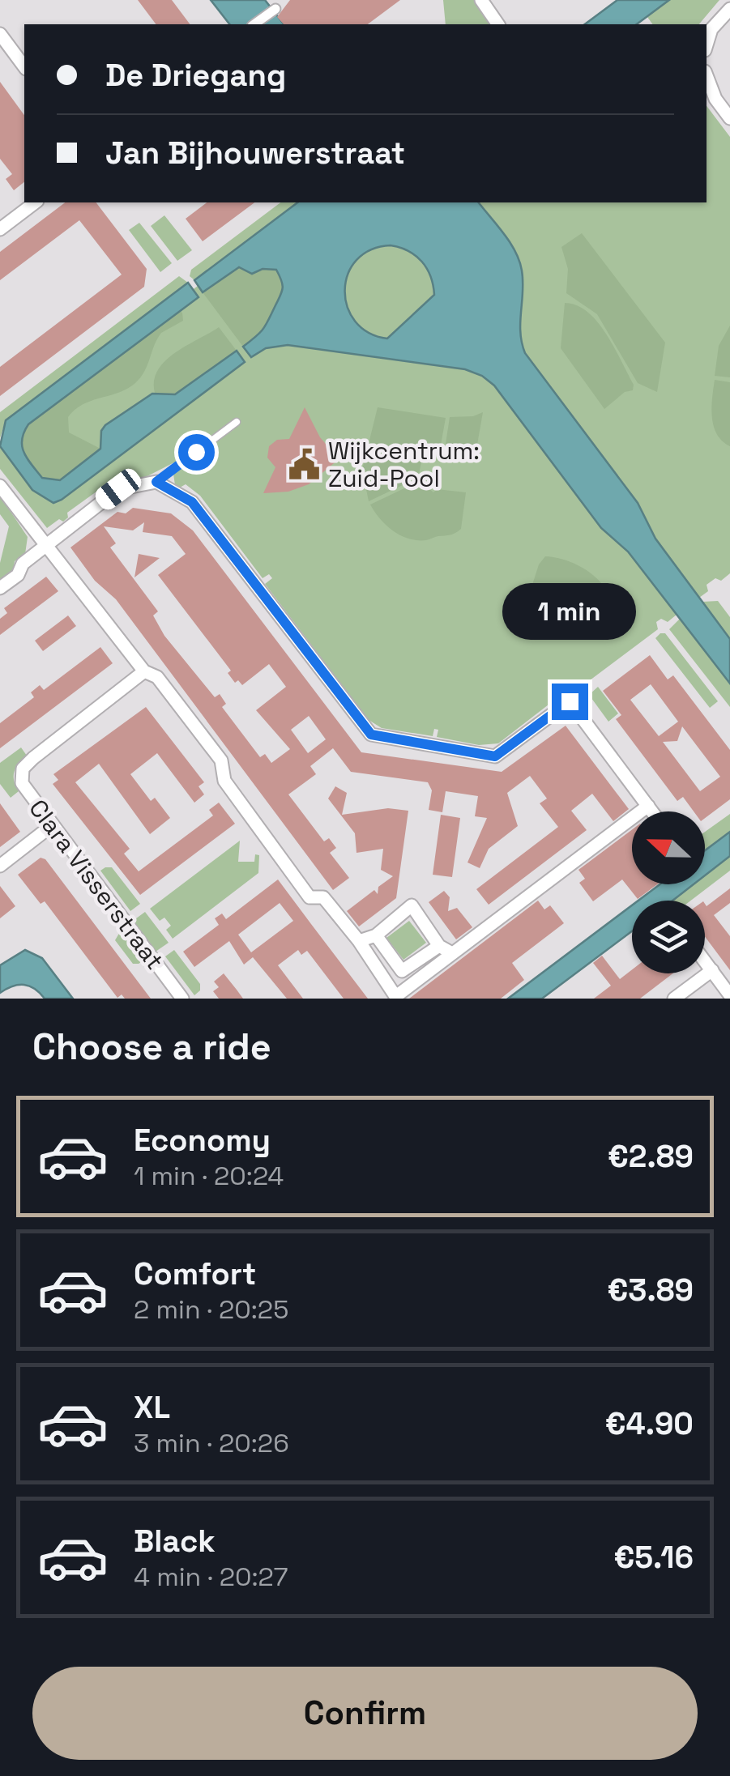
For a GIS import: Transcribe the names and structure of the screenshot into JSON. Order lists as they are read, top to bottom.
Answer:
{
  "streets": {
    "street": ["Clara Visserstraat"]
  },
  "places": {
    "public building": ["Wijkcentrum: Zuid-Pool"]
  },
  "north": "left",
  "page": {
    "banner": ["De Driegang", "Jan Bijhouwerstraat"],
    "bubble": "1 min",
    "heading": "Choose a ride",
    "list": [
      {
        "name": "Economy",
        "note": "1 min · 20:24",
        "value": "€2.89"
      },
      {
        "name": "Comfort",
        "note": "2 min · 20:25",
        "value": "€3.89"
      },
      {
        "name": "XL",
        "note": "3 min · 20:26",
        "value": "€4.90"
      },
      {
        "name": "Black",
        "note": "4 min · 20:27",
        "value": "€5.16"
      }
    ],
    "buttons": "Confirm"
  }
}
